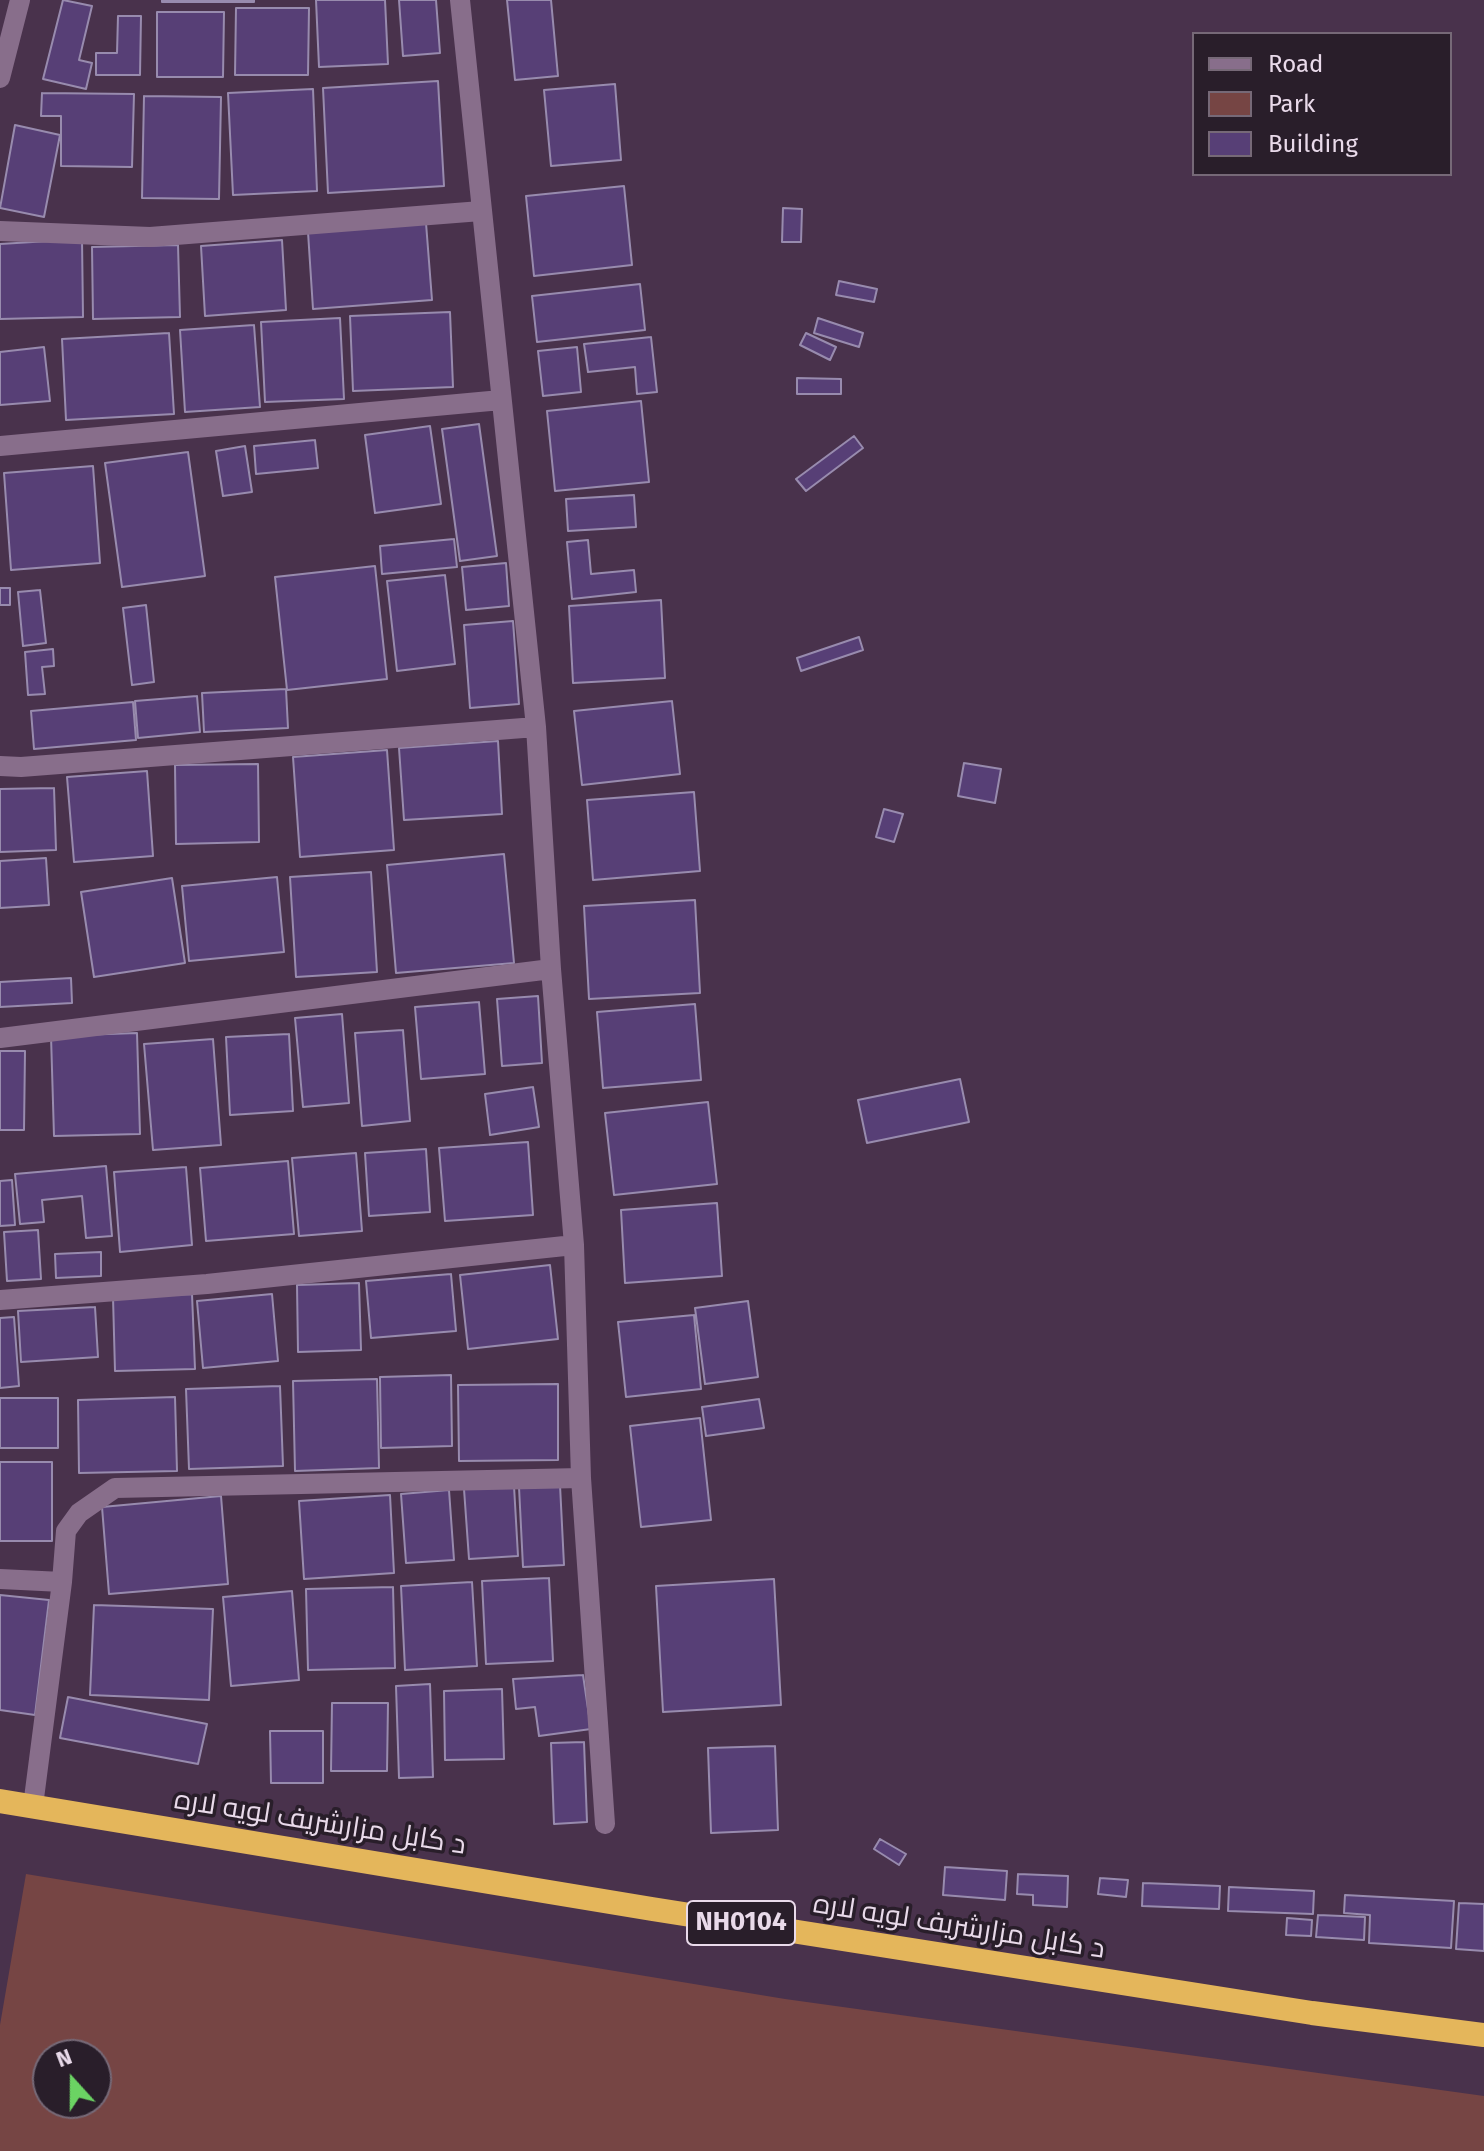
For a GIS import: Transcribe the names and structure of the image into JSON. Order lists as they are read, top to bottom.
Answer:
{
  "streets": {
    "highway": ["د کابل مزارشریف لویه لاره", "NH0104"]
  },
  "legend": ["Road", "Park", "Building"],
  "north": "top"
}
